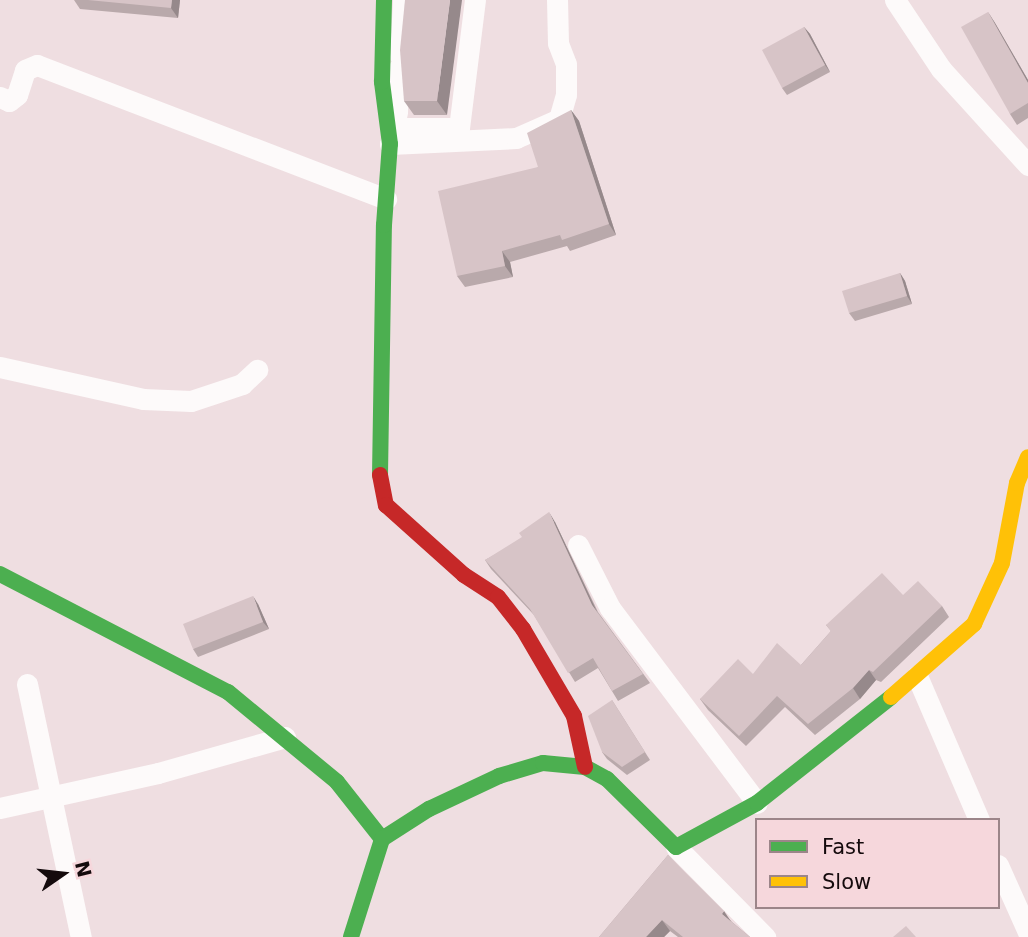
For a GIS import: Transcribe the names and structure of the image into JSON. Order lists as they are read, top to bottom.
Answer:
{
  "legend": ["Fast", "Slow"],
  "north": "right"
}
